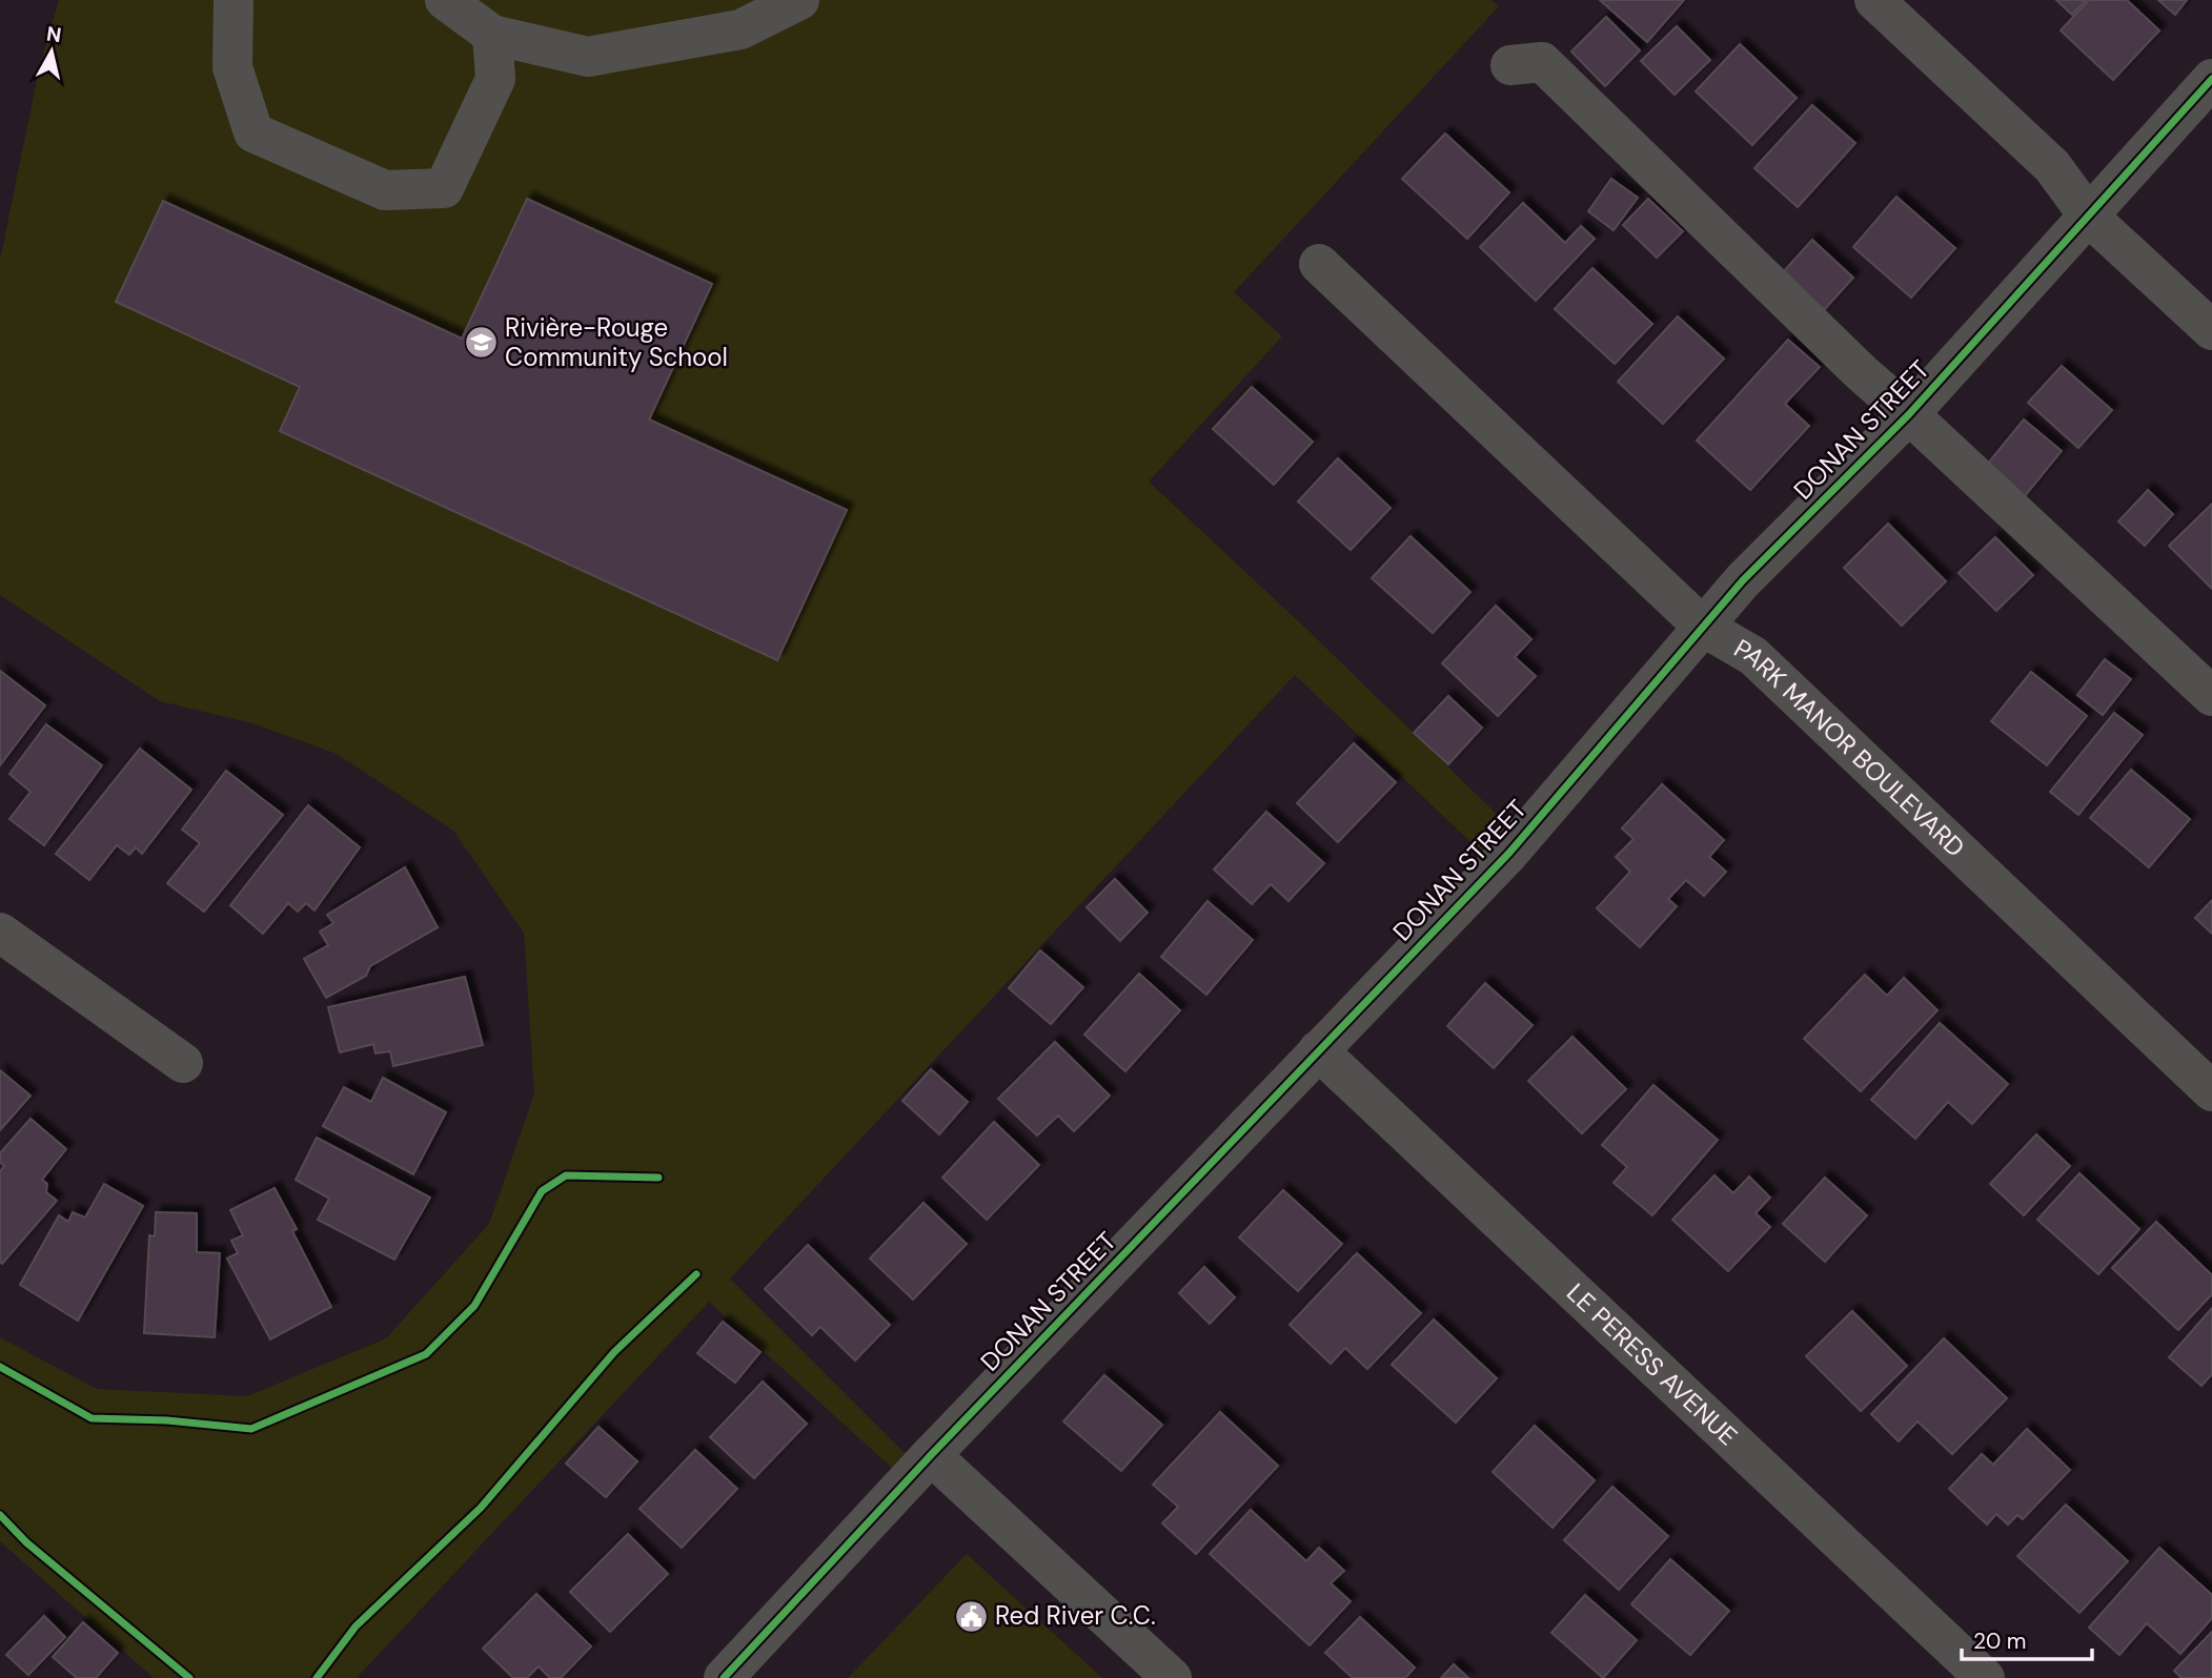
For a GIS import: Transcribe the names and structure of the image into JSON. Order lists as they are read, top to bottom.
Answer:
{
  "streets": {
    "street": ["DONAN STREET", "PARK MANOR BOULEVARD", "LE PERESS AVENUE"]
  },
  "crossings": [
    ["DONAN STREET", "PARK MANOR BOULEVARD"],
    ["DONAN STREET", "LE PERESS AVENUE"]
  ],
  "places": {
    "school or university": ["Rivière-Rouge Community School"],
    "public building": ["Red River C.C."]
  },
  "scale_bar": "20 m",
  "north": "top"
}
